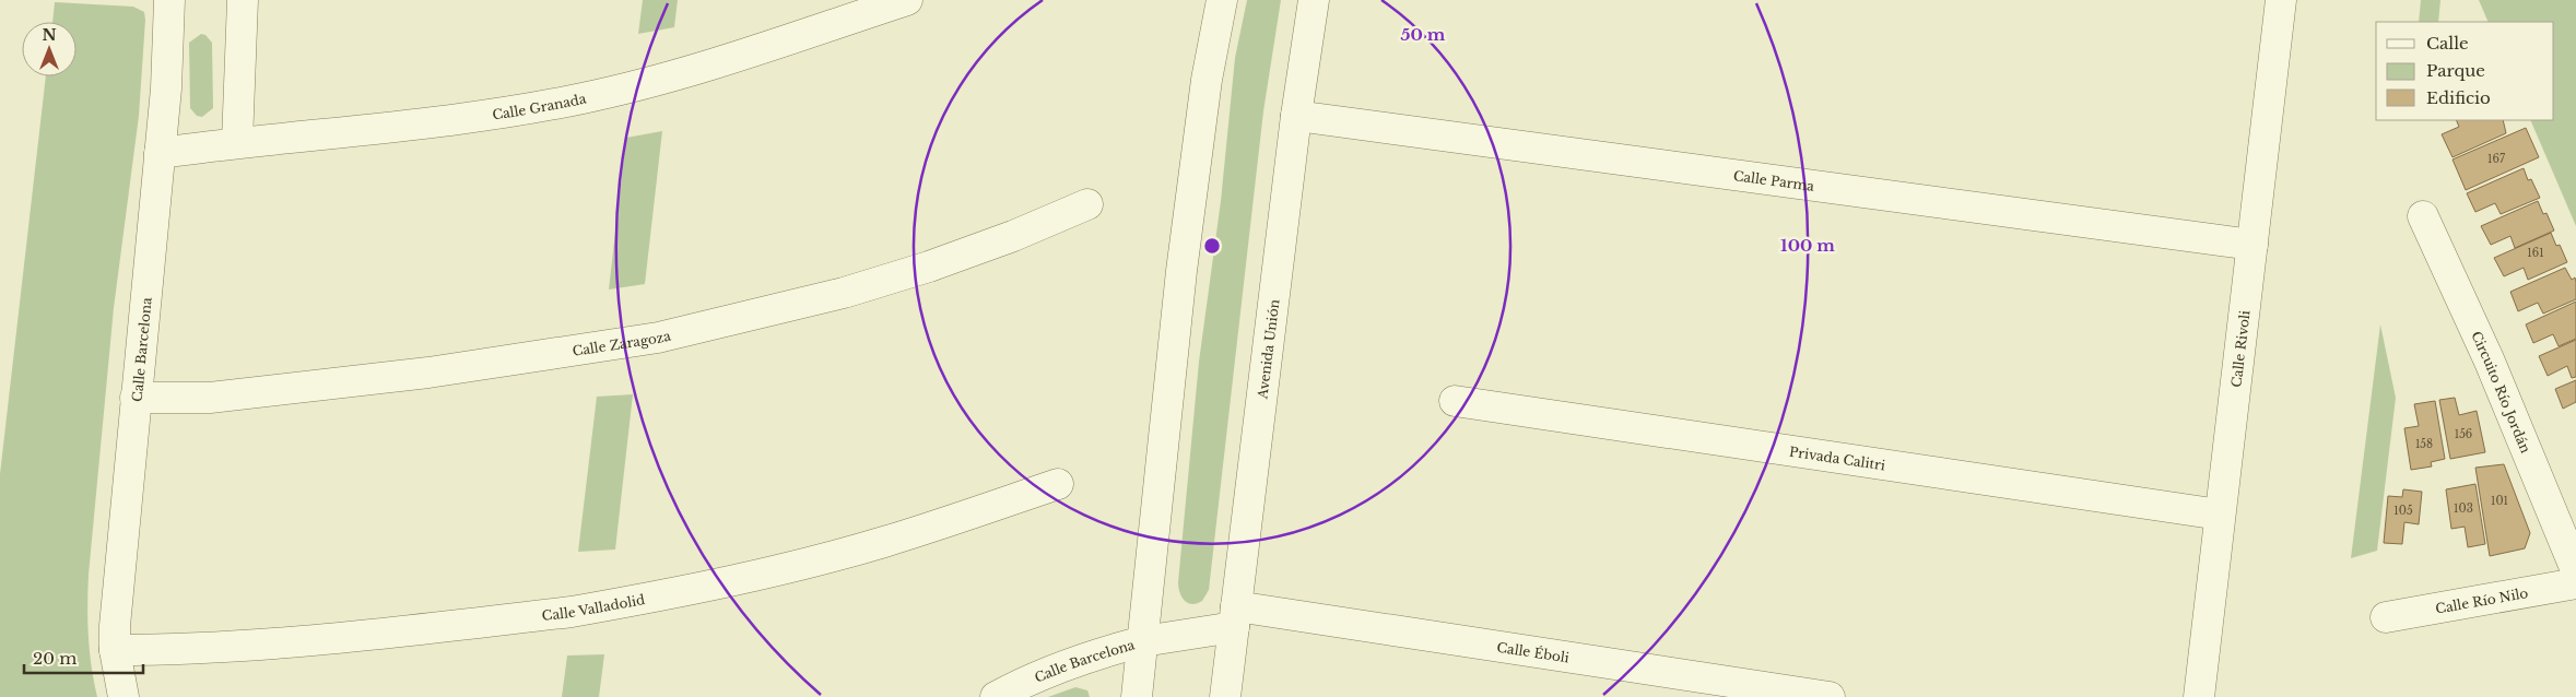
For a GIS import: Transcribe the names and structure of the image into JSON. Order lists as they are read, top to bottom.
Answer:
{
  "streets": {
    "street": [
      "Calle Granada",
      "Calle Parma",
      "Calle Zaragoza",
      "Calle Barcelona",
      "Avenida Unión",
      "Calle Rivoli",
      "Circuito Río Jordán",
      "Privada Calitri",
      "Calle Río Nilo",
      "Calle Valladolid",
      "Calle Éboli"
    ]
  },
  "crossings": [
    ["Calle Granada", "Calle Barcelona"],
    ["Calle Parma", "Avenida Unión"],
    ["Calle Parma", "Calle Rivoli"],
    ["Calle Zaragoza", "Calle Barcelona"],
    ["Calle Barcelona", "Calle Valladolid"],
    ["Calle Barcelona", "Calle Éboli"],
    ["Avenida Unión", "Calle Éboli"],
    ["Calle Rivoli", "Privada Calitri"]
  ],
  "house_numbers": [
    "167",
    "161",
    "156",
    "158",
    "101",
    "103",
    "105"
  ],
  "legend": ["Calle", "Parque", "Edificio"],
  "scale_bar": "20 m",
  "north": "top",
  "rings": ["50 m", "100 m"]
}
